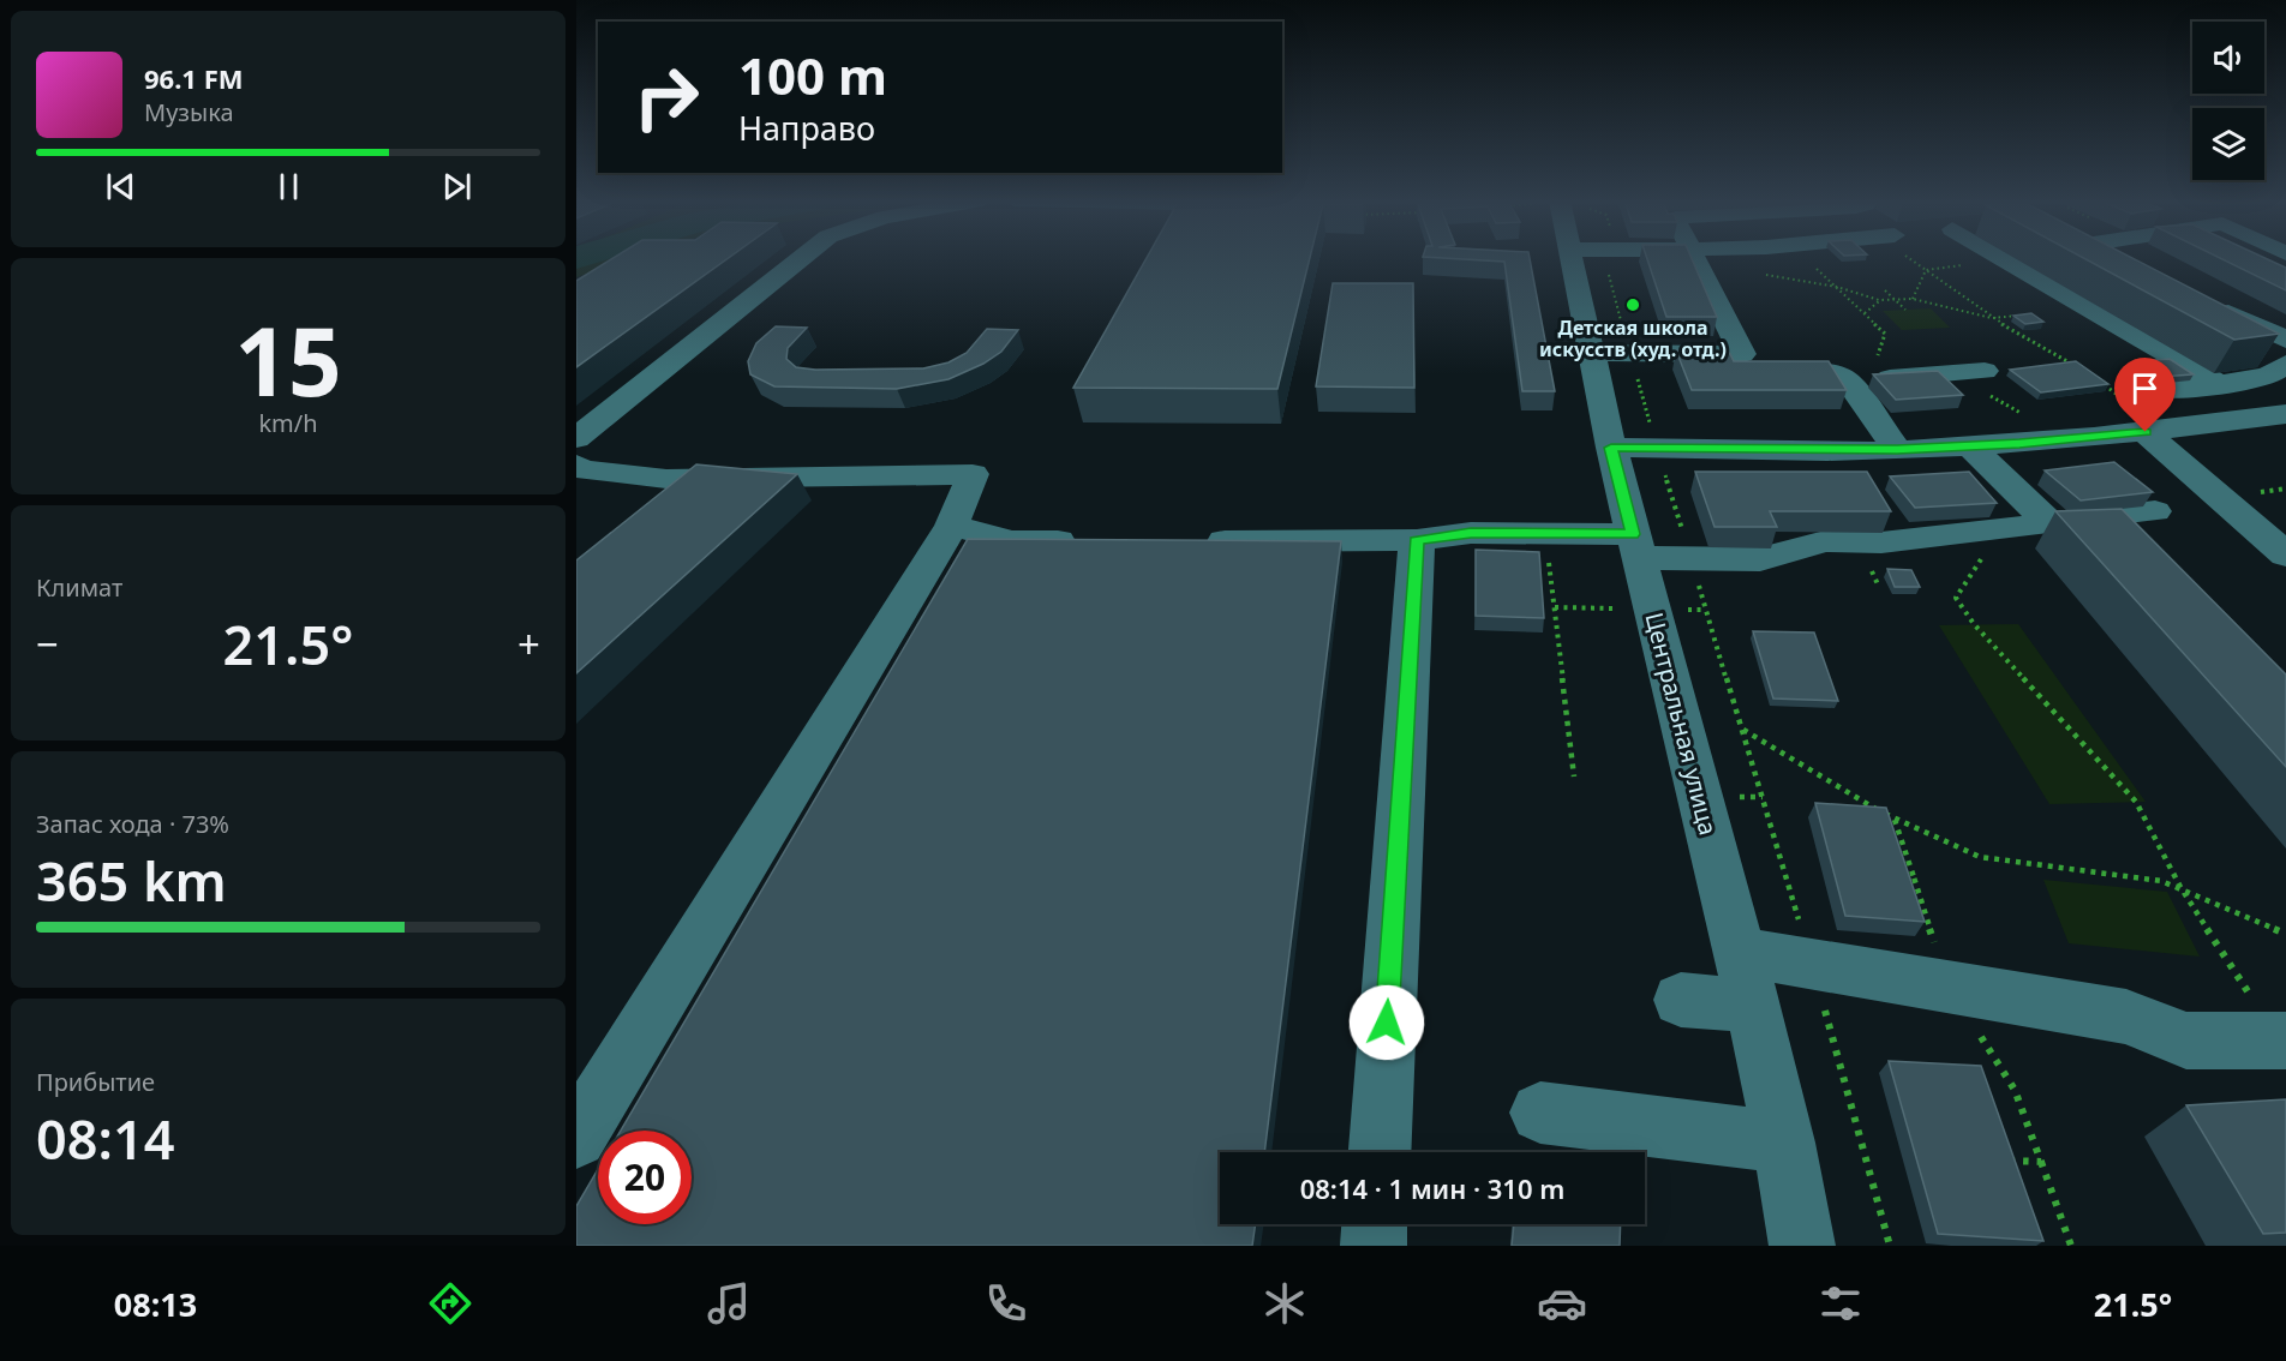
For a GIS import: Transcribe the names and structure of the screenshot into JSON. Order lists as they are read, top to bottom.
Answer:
{
  "streets": {
    "street": ["Центральная улица"]
  },
  "places": ["Детская школа искусств (худ. отд.)"],
  "page": {
    "turn": ["100 m", "Направо"],
    "song": ["96.1 FM", "Музыка"],
    "tile": [
      ["15", "km/h"],
      "Климат",
      ["Запас хода · 73%", "365 km"],
      ["Прибытие", "08:14"]
    ],
    "heat": ["−", "21.5°", "+"],
    "limit": "20",
    "trip": "08:14 · 1 мин · 310 m",
    "tabs": ["08:13", "21.5°"]
  }
}
